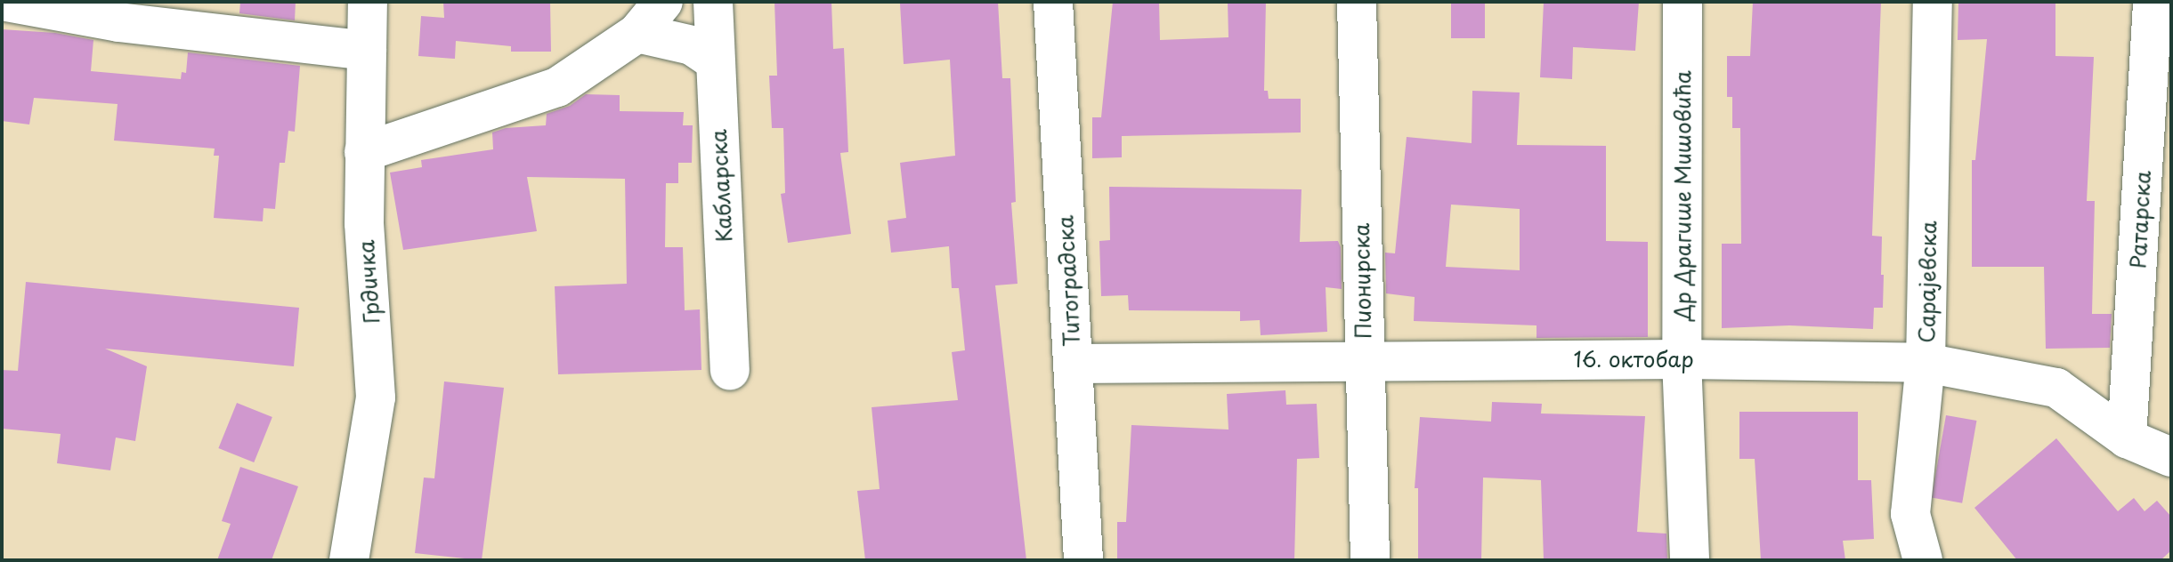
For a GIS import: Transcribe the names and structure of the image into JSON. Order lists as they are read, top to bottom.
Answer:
{
  "streets": {
    "street": [
      "Кабларска",
      "Др Драгише Мишовића",
      "Ратарска",
      "Титоградска",
      "Пионирска",
      "Грдичка",
      "Сарајевска",
      "16. октобар"
    ]
  },
  "crossings": [
    ["Др Драгише Мишовића", "16. октобар"],
    ["Ратарска", "16. октобар"],
    ["Титоградска", "16. октобар"],
    ["Пионирска", "16. октобар"],
    ["Сарајевска", "16. октобар"]
  ]
}
